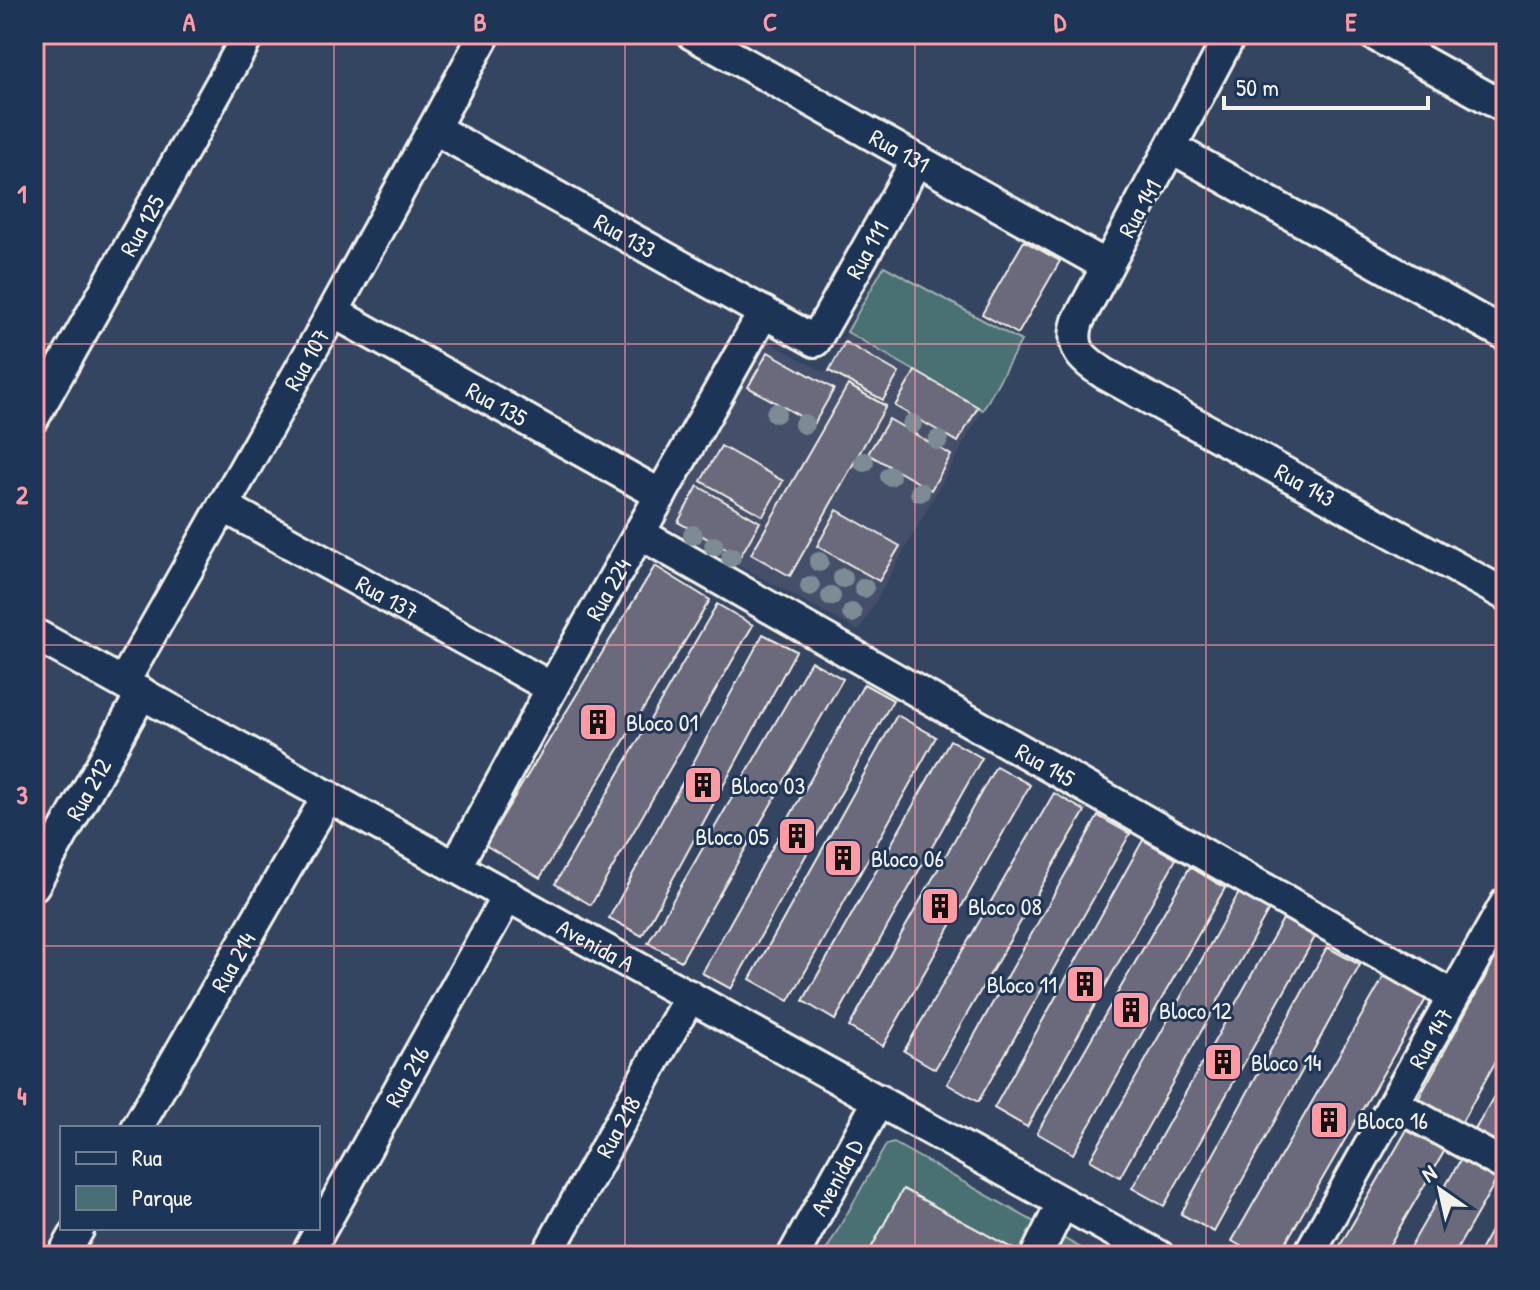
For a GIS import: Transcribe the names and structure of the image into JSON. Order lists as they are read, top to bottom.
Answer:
{
  "streets": {
    "street": [
      "Rua 131",
      "Rua 141",
      "Rua 125",
      "Rua 133",
      "Rua 111",
      "Rua 107",
      "Rua 135",
      "Rua 143",
      "Rua 224",
      "Rua 137",
      "Rua 145",
      "Rua 212",
      "Avenida A",
      "Rua 214",
      "Rua 147",
      "Rua 216",
      "Rua 218",
      "Avenida D"
    ]
  },
  "crossings": [
    ["Rua 131", "Rua 141"],
    ["Rua 131", "Rua 111"],
    ["Rua 141", "Rua 143"],
    ["Rua 133", "Rua 111"],
    ["Rua 133", "Rua 107"],
    ["Rua 133", "Rua 224"],
    ["Rua 107", "Rua 135"],
    ["Rua 107", "Rua 137"],
    ["Rua 107", "Rua 212"],
    ["Rua 107", "Avenida A"],
    ["Rua 135", "Rua 224"],
    ["Rua 224", "Rua 137"],
    ["Rua 224", "Rua 145"],
    ["Rua 224", "Avenida A"],
    ["Rua 145", "Rua 147"],
    ["Rua 212", "Avenida A"],
    ["Avenida A", "Rua 214"],
    ["Avenida A", "Rua 216"],
    ["Avenida A", "Rua 218"],
    ["Avenida A", "Avenida D"]
  ],
  "places": {
    "building": [
      "Bloco 01",
      "Bloco 03",
      "Bloco 05",
      "Bloco 06",
      "Bloco 08",
      "Bloco 11",
      "Bloco 12",
      "Bloco 14",
      "Bloco 16"
    ]
  },
  "legend": ["Rua", "Parque"],
  "scale_bar": "50 m",
  "north": "top left",
  "grid": {
    "columns": [
      "A",
      "B",
      "C",
      "D",
      "E"
    ],
    "rows": [
      "1",
      "2",
      "3",
      "4"
    ]
  }
}
